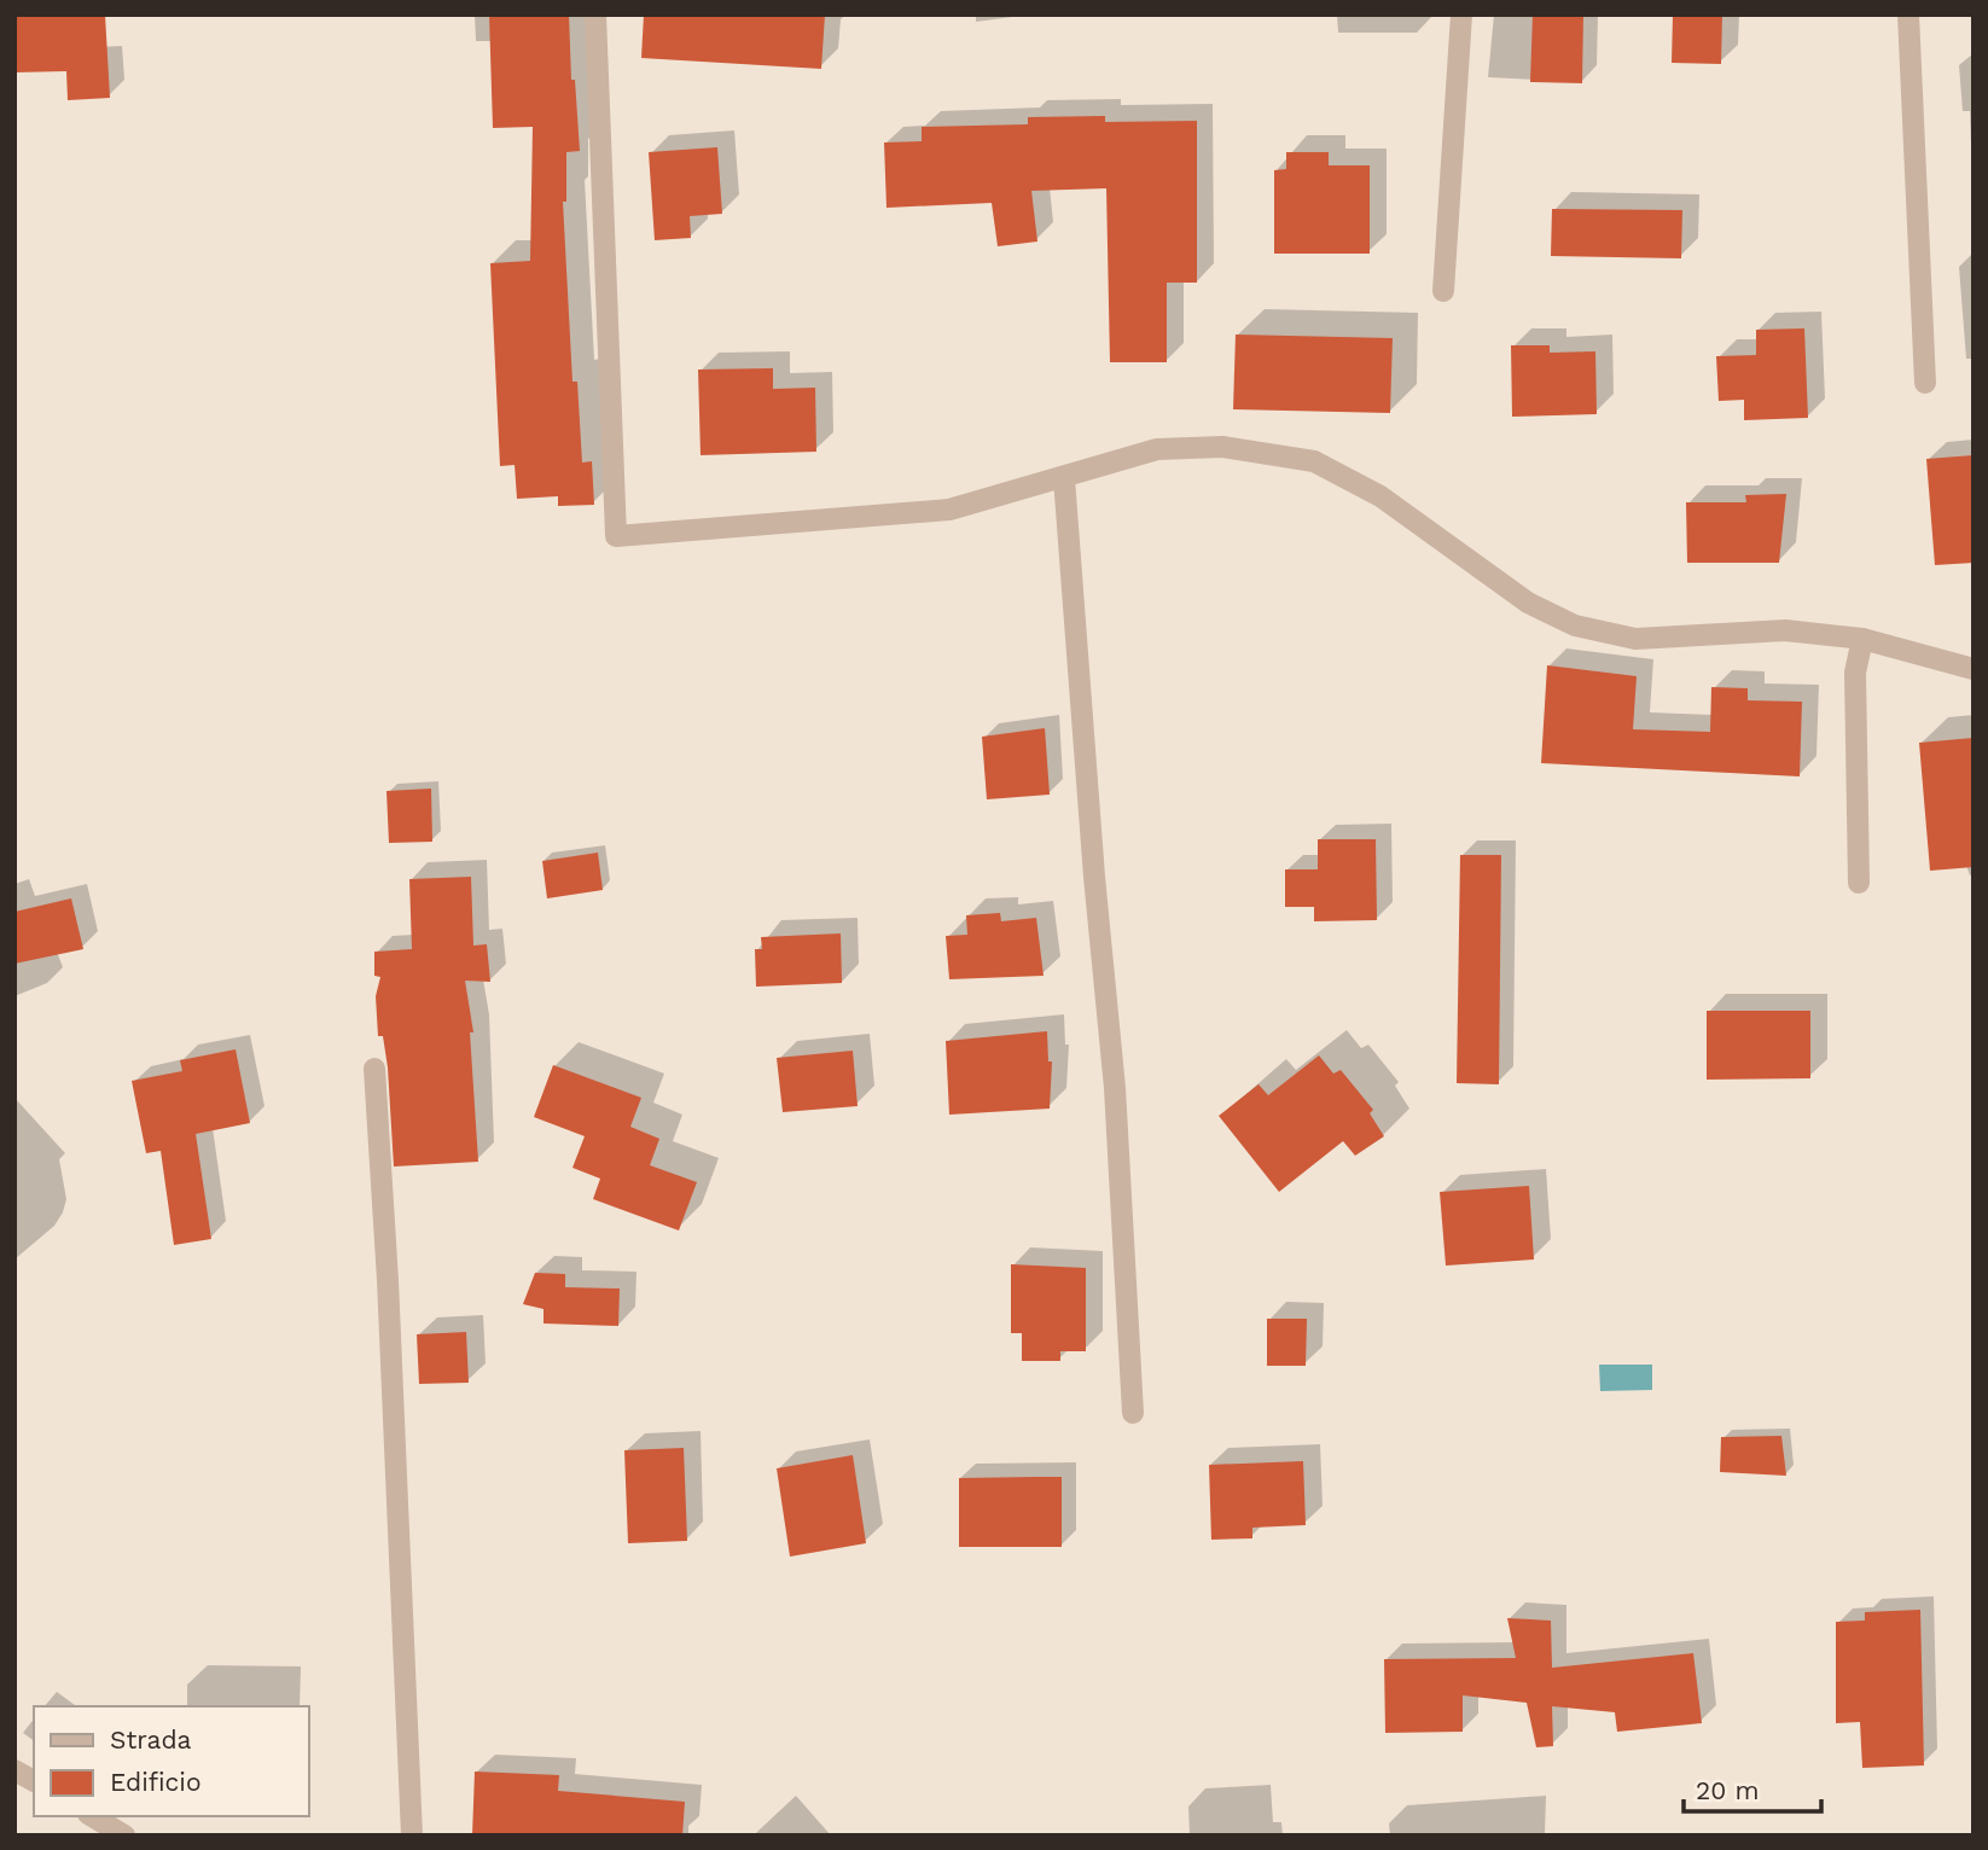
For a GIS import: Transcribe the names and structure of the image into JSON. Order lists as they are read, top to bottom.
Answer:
{
  "legend": ["Strada", "Edificio"],
  "scale_bar": "20 m"
}
